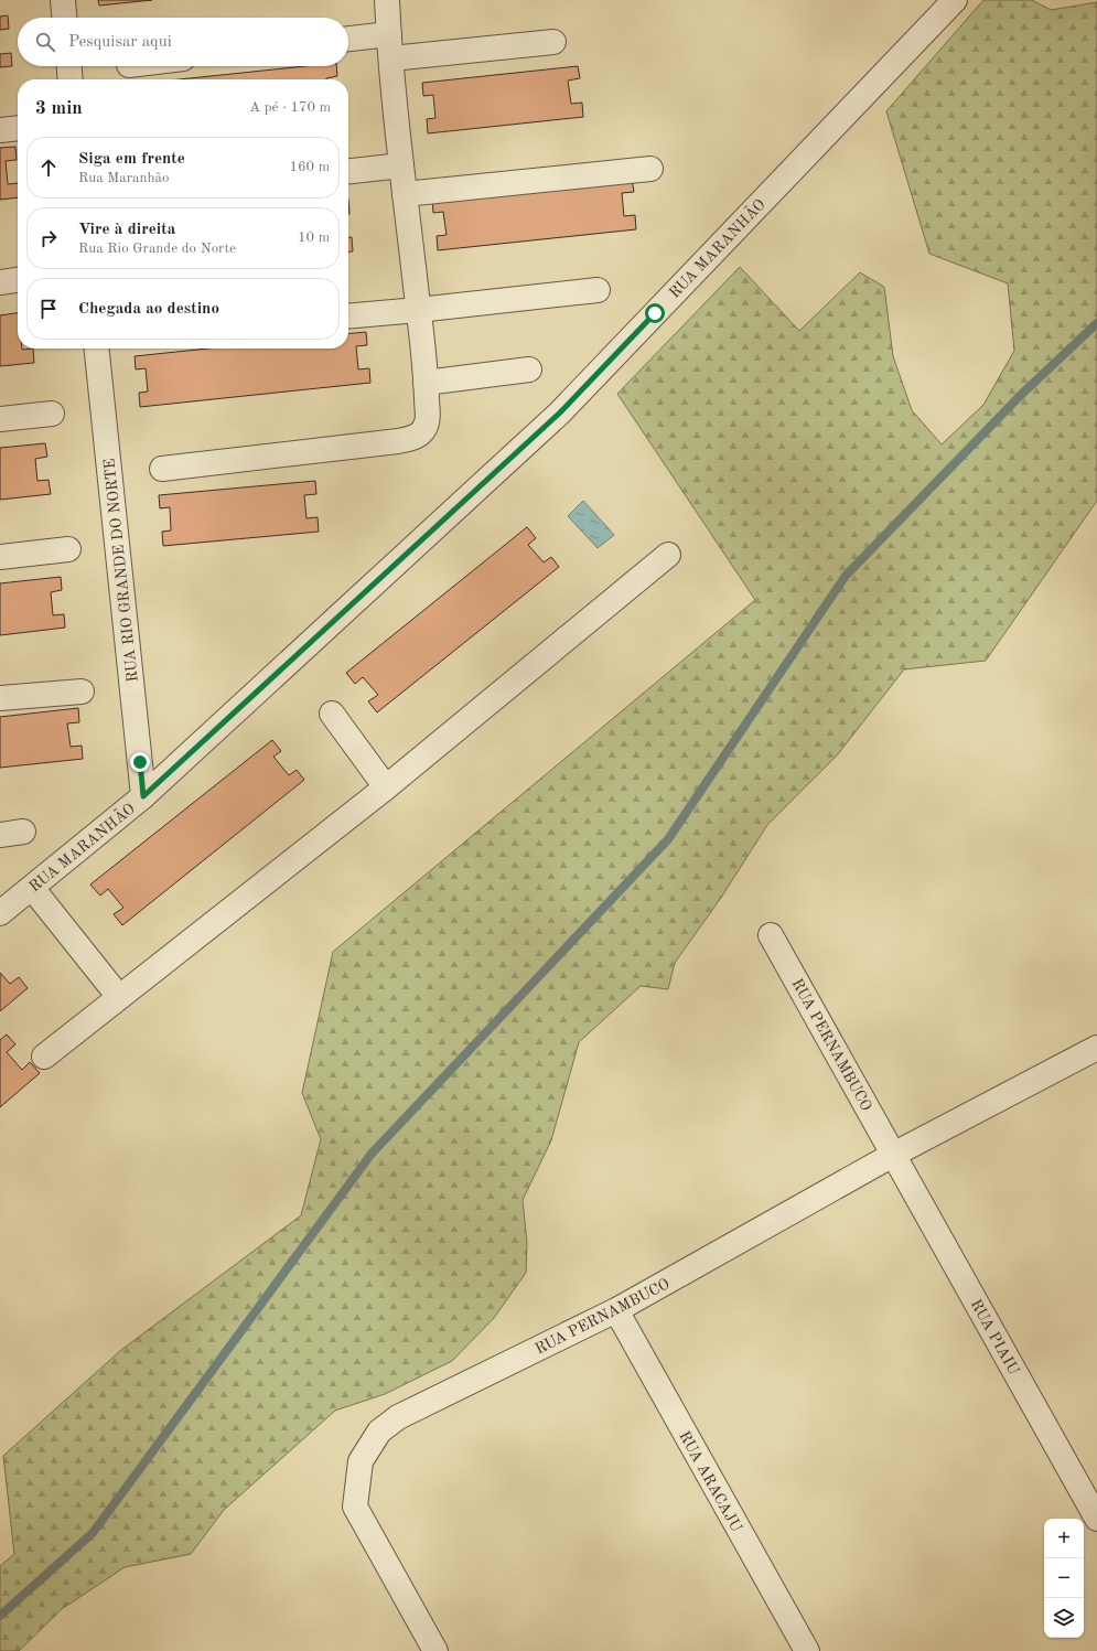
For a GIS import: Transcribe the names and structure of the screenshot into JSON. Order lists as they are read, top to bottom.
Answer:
{
  "streets": {
    "street": [
      "RUA MARANHÃO",
      "RUA RIO GRANDE DO NORTE",
      "RUA PERNAMBUCO",
      "RUA PIAIU",
      "RUA ARACAJU"
    ]
  },
  "crossings": [
    ["RUA MARANHÃO", "RUA RIO GRANDE DO NORTE"],
    ["RUA PERNAMBUCO", "RUA PIAIU"],
    ["RUA PERNAMBUCO", "RUA ARACAJU"]
  ],
  "page": {
    "search": "Pesquisar aqui",
    "heading": ["3 min", "A pé · 170 m"],
    "list": [
      ["Siga em frente", "Rua Maranhão", "160 m"],
      ["Vire à direita", "Rua Rio Grande do Norte", "10 m"],
      "Chegada ao destino"
    ],
    "map_buttons": ["+", "−"]
  }
}
